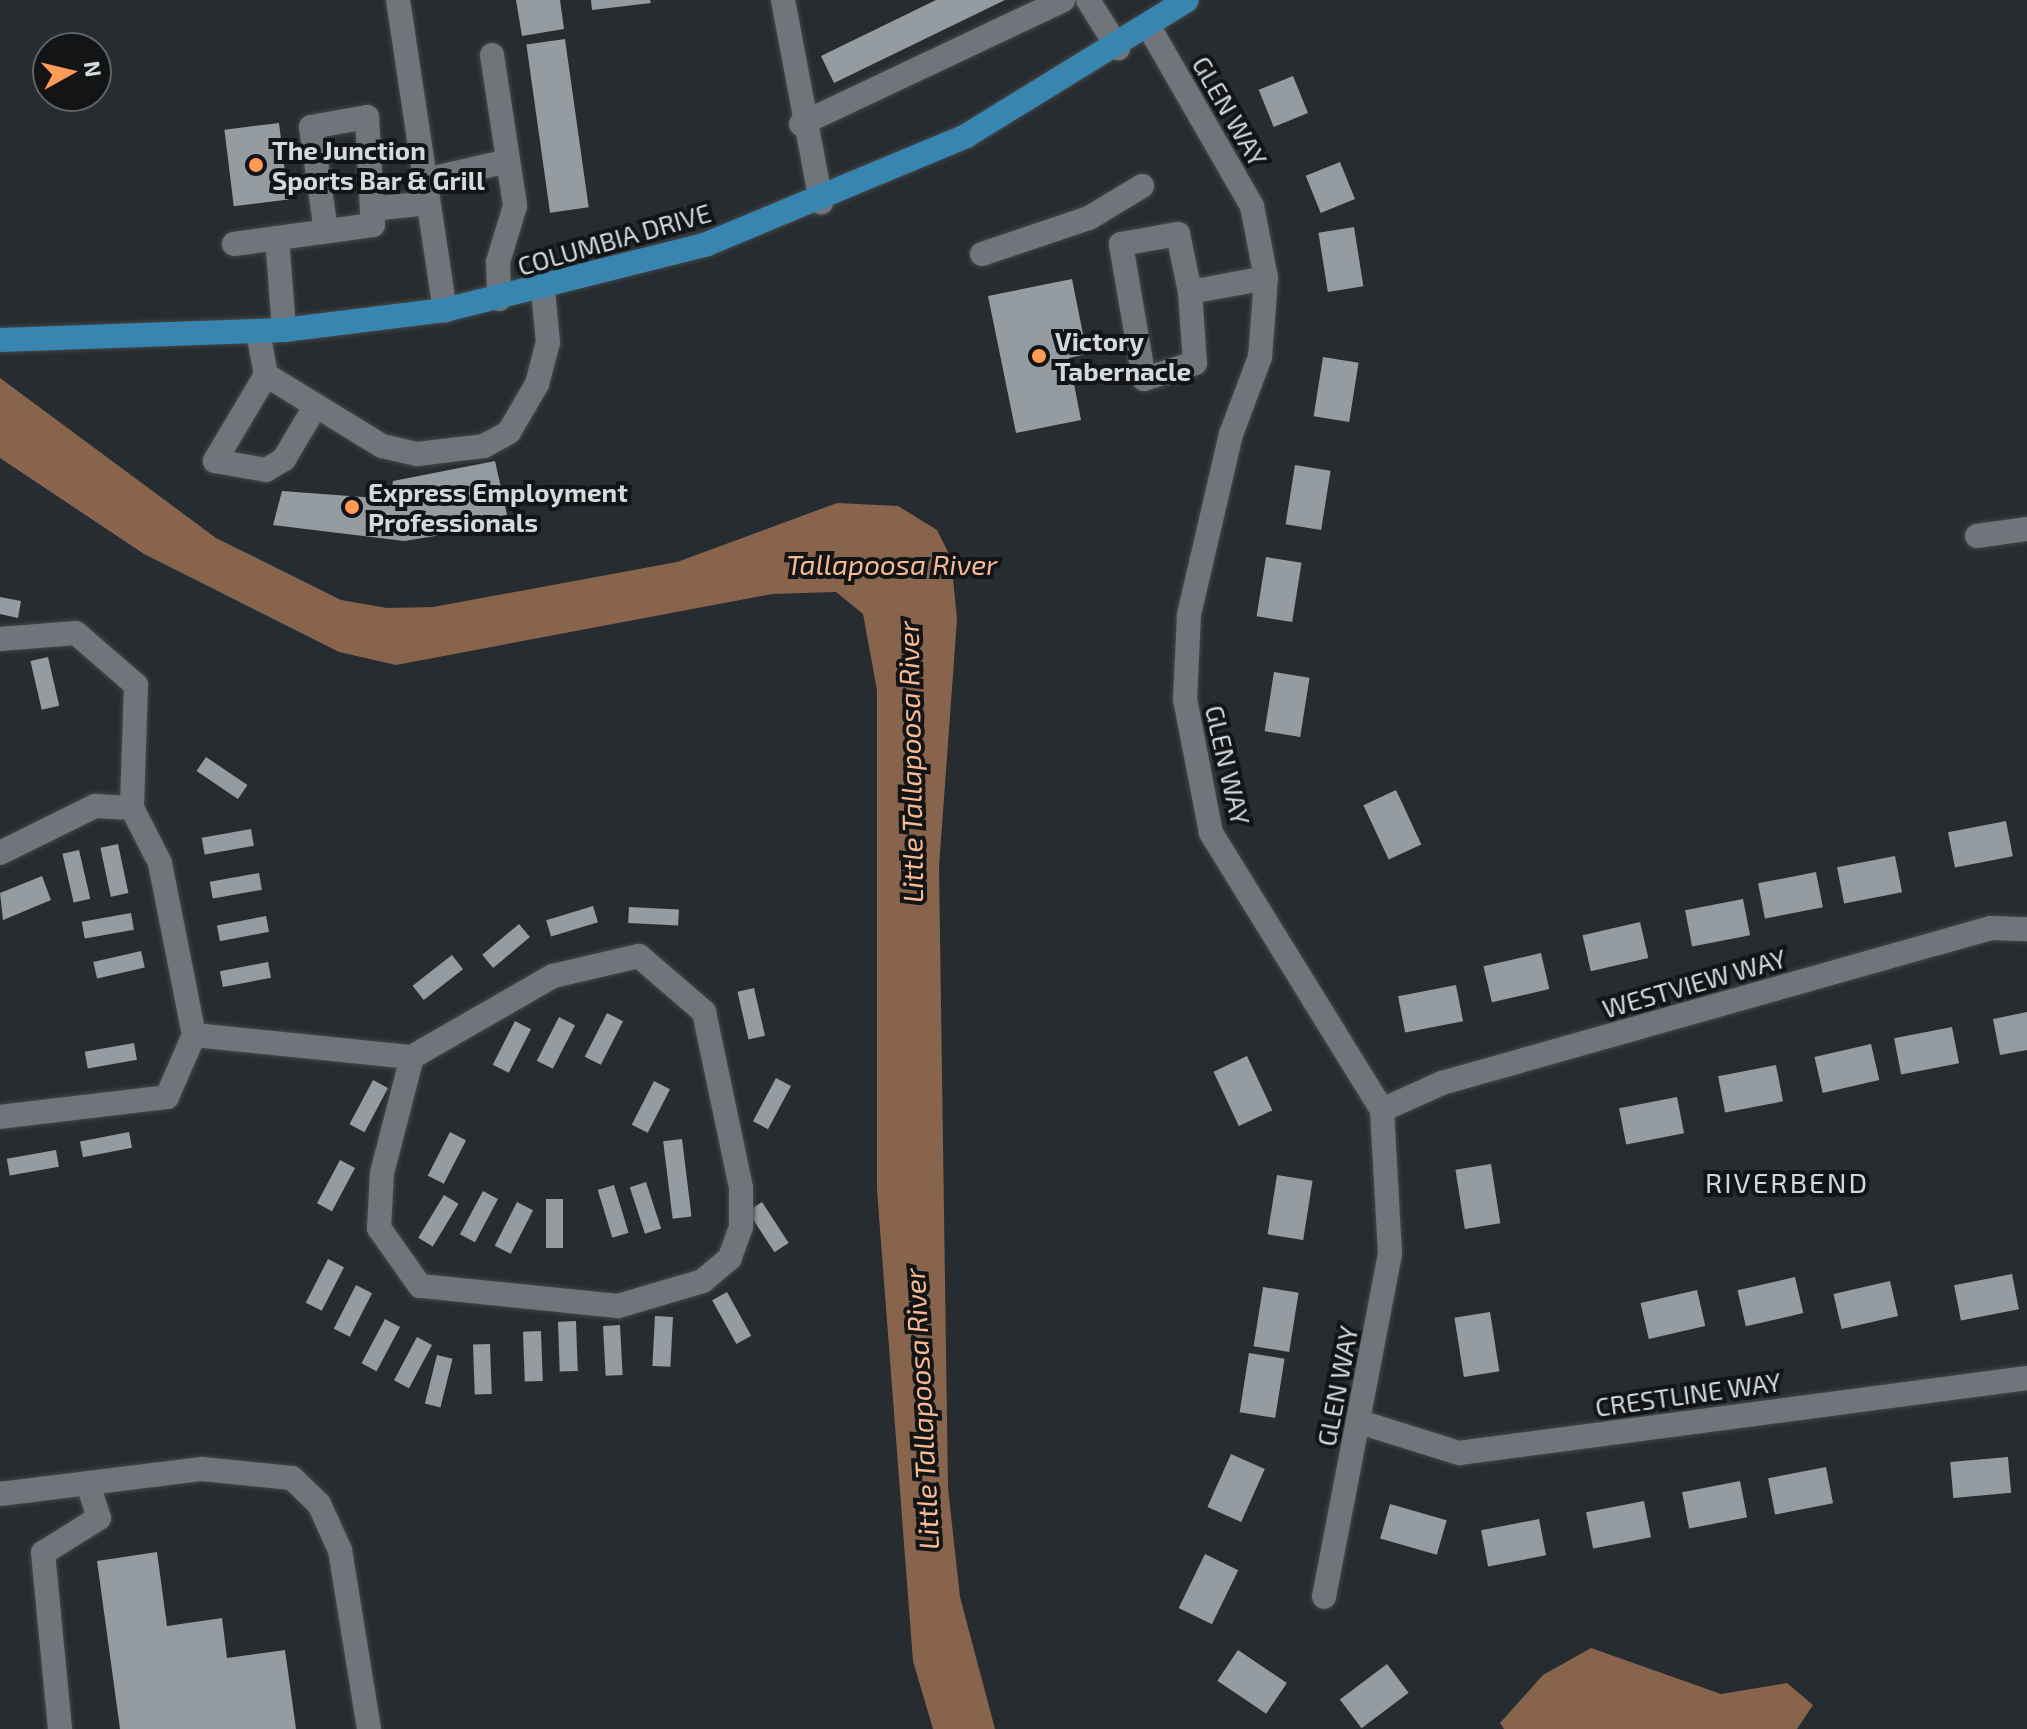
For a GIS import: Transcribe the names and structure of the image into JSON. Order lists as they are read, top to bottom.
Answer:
{
  "streets": {
    "main road": ["COLUMBIA DRIVE"],
    "street": ["GLEN WAY", "WESTVIEW WAY", "CRESTLINE WAY"]
  },
  "crossings": [
    ["GLEN WAY", "COLUMBIA DRIVE"],
    ["GLEN WAY", "WESTVIEW WAY"],
    ["GLEN WAY", "CRESTLINE WAY"]
  ],
  "districts": ["RIVERBEND"],
  "water": ["Tallapoosa River", "Little Tallapoosa River"],
  "places": ["The Junction Sports Bar & Grill", "Victory Tabernacle", "Express Employment Professionals"],
  "north": "right"
}
